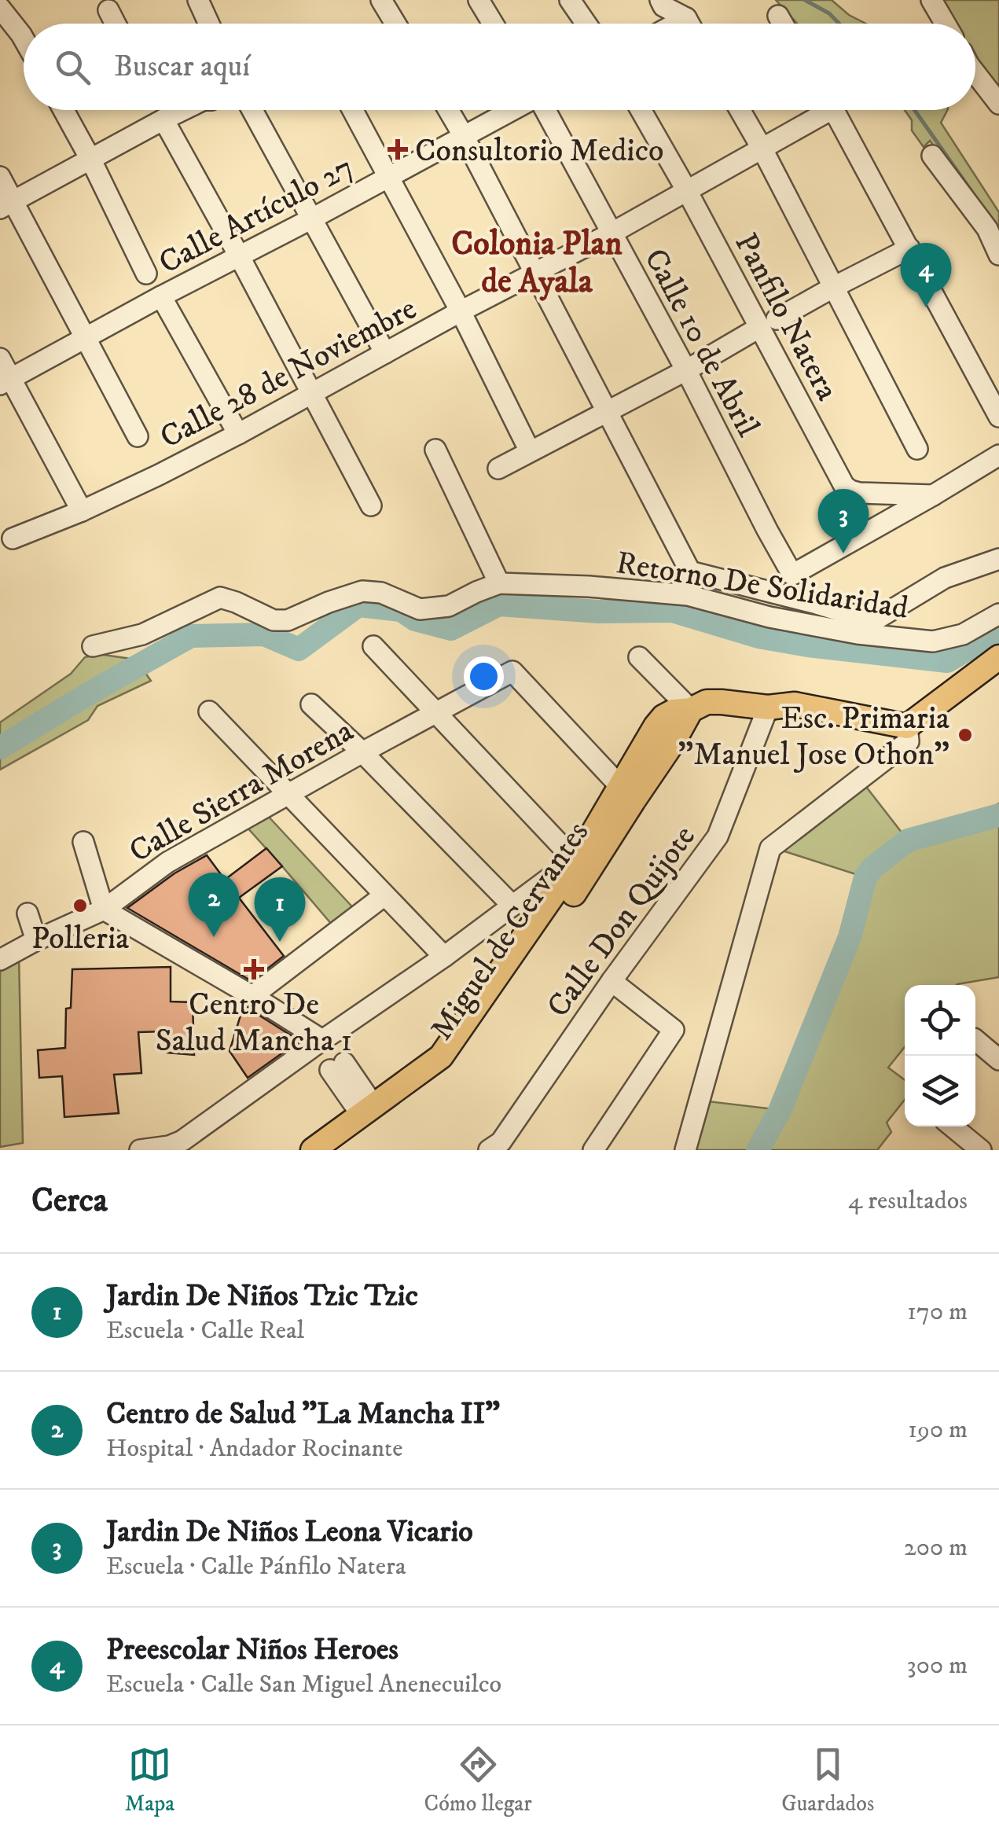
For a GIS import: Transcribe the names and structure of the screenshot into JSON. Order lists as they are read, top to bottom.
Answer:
{
  "streets": {
    "main road": ["Miguel de Cervantes"],
    "street": [
      "Calle Artículo 27",
      "Panfilo Natera",
      "Calle 10 de Abril",
      "Calle 28 de Noviembre",
      "Retorno De Solidaridad",
      "Calle Sierra Morena",
      "Calle Don Quijote"
    ]
  },
  "crossings": [
    ["Panfilo Natera", "Calle 10 de Abril"],
    ["Panfilo Natera", "Calle 28 de Noviembre"],
    ["Calle 10 de Abril", "Calle 28 de Noviembre"],
    ["Calle Sierra Morena", "Miguel de Cervantes"]
  ],
  "districts": ["Colonia Plan de Ayala"],
  "places": {
    "health": ["Consultorio Medico", "Centro De Salud Mancha 1"],
    "other": ["Esc. Primaria \"Manuel Jose Othon\"", "Polleria"]
  },
  "page": {
    "search": "Buscar aquí",
    "pins": [
      "4",
      "3",
      "2",
      "1"
    ],
    "heading": ["Cerca", "4 resultados"],
    "list": [
      {
        "mark": "1",
        "name": "Jardin De Niños Tzic Tzic",
        "note": "Escuela · Calle Real",
        "value": "170 m"
      },
      {
        "mark": "2",
        "name": "Centro de Salud \"La Mancha II\"",
        "note": "Hospital · Andador Rocinante",
        "value": "190 m"
      },
      {
        "mark": "3",
        "name": "Jardin De Niños Leona Vicario",
        "note": "Escuela · Calle Pánfilo Natera",
        "value": "200 m"
      },
      {
        "mark": "4",
        "name": "Preescolar Niños Heroes",
        "note": "Escuela · Calle San Miguel Anenecuilco",
        "value": "300 m"
      }
    ],
    "nav": ["Mapa", "Cómo llegar", "Guardados"]
  }
}
